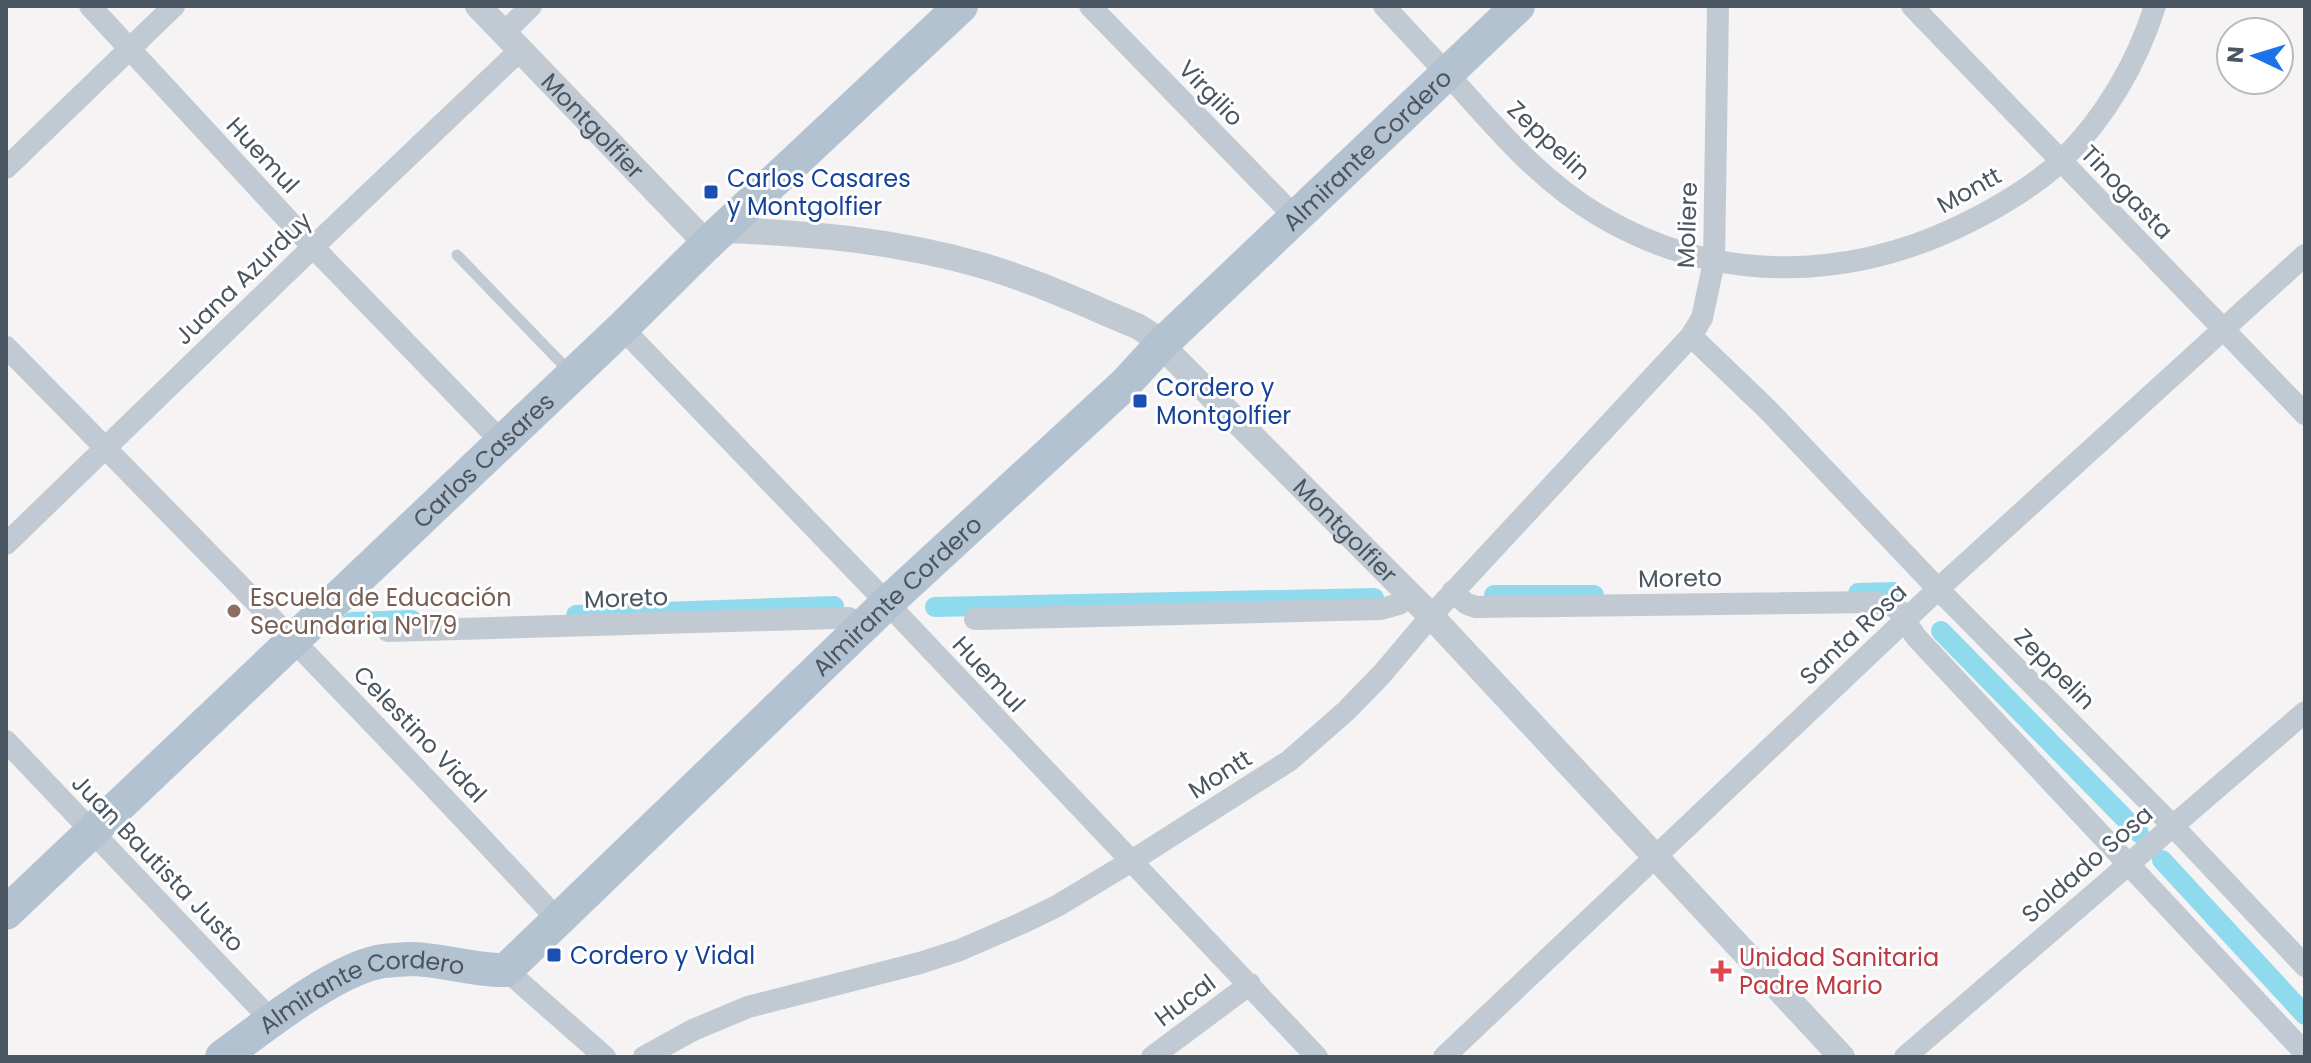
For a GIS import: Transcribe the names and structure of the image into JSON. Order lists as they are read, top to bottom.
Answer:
{
  "streets": {
    "main road": ["Almirante Cordero", "Carlos Casares"],
    "street": [
      "Virgilio",
      "Montgolfier",
      "Zeppelin",
      "Huemul",
      "Montt",
      "Tinogasta",
      "Moliere",
      "Juana Azurduy",
      "Moreto",
      "Santa Rosa",
      "Celestino Vidal",
      "Juan Bautista Justo",
      "Soldado Sosa",
      "Hucal"
    ]
  },
  "crossings": [
    ["Virgilio", "Almirante Cordero"],
    ["Montgolfier", "Almirante Cordero"],
    ["Montgolfier", "Montt"],
    ["Montgolfier", "Juana Azurduy"],
    ["Montgolfier", "Carlos Casares"],
    ["Montgolfier", "Santa Rosa"],
    ["Zeppelin", "Almirante Cordero"],
    ["Zeppelin", "Montt"],
    ["Zeppelin", "Moliere"],
    ["Zeppelin", "Santa Rosa"],
    ["Zeppelin", "Soldado Sosa"],
    ["Almirante Cordero", "Huemul"],
    ["Almirante Cordero", "Moreto"],
    ["Almirante Cordero", "Celestino Vidal"],
    ["Almirante Cordero", "Juan Bautista Justo"],
    ["Huemul", "Montt"],
    ["Huemul", "Juana Azurduy"],
    ["Huemul", "Carlos Casares"],
    ["Huemul", "Hucal"],
    ["Montt", "Tinogasta"],
    ["Montt", "Moliere"],
    ["Montt", "Moreto"],
    ["Tinogasta", "Santa Rosa"],
    ["Juana Azurduy", "Celestino Vidal"],
    ["Carlos Casares", "Celestino Vidal"],
    ["Carlos Casares", "Juan Bautista Justo"],
    ["Moreto", "Santa Rosa"]
  ],
  "places": {
    "transit": ["Carlos Casares y Montgolfier", "Cordero y Montgolfier", "Cordero y Vidal"],
    "other": ["Escuela de Educación Secundaria Nº179"],
    "health": ["Unidad Sanitaria Padre Mario"]
  },
  "north": "left"
}
